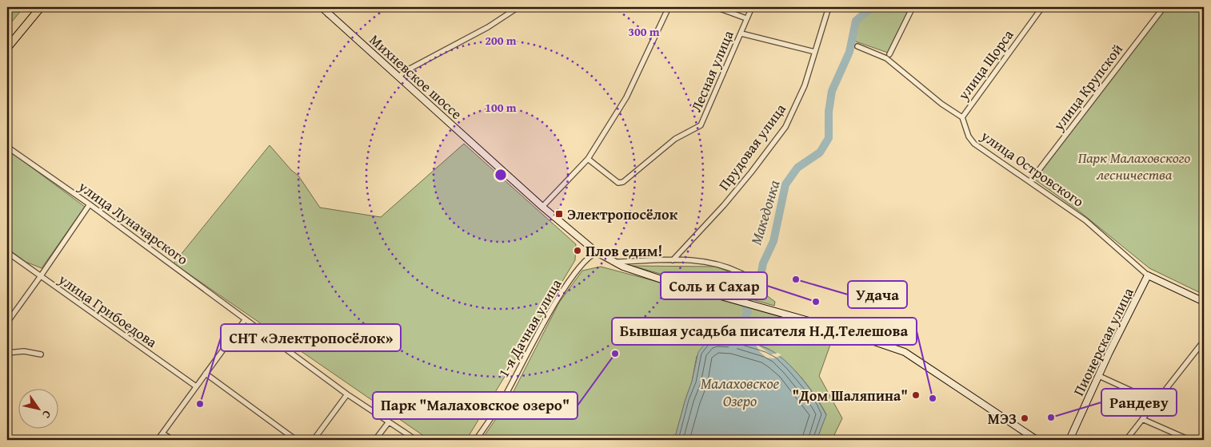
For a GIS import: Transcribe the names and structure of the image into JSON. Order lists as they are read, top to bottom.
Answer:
{
  "streets": {
    "main road": ["Михневское шоссе", "улица Островского", "Пионерская улица"],
    "street": [
      "улица Щорса",
      "Лесная улица",
      "улица Крупской",
      "Прудовая улица",
      "улица Луначарского",
      "улица Грибоедова",
      "1-я Дачная улица"
    ]
  },
  "crossings": [
    ["улица Щорса", "улица Островского"],
    ["Михневское шоссе", "1-я Дачная улица"],
    ["улица Крупской", "улица Островского"],
    ["улица Островского", "Пионерская улица"]
  ],
  "water": ["Македонка", "Малаховское Озеро"],
  "parks": ["Парк Малаховского лесничества"],
  "places": {
    "transit": ["Электропосёлок"],
    "other": [
      "Плов едим!",
      "Удача",
      "Соль и Сахар",
      "Парк \"Малаховское озеро\"",
      "\"Дом Шаляпина\"",
      "Бывшая усадьба писателя Н.Д.Телешова",
      "СНТ «Электропосёлок»",
      "Рандеву",
      "МЭЗ"
    ]
  },
  "north": "bottom right",
  "rings": ["300 m", "200 m", "100 m"]
}
